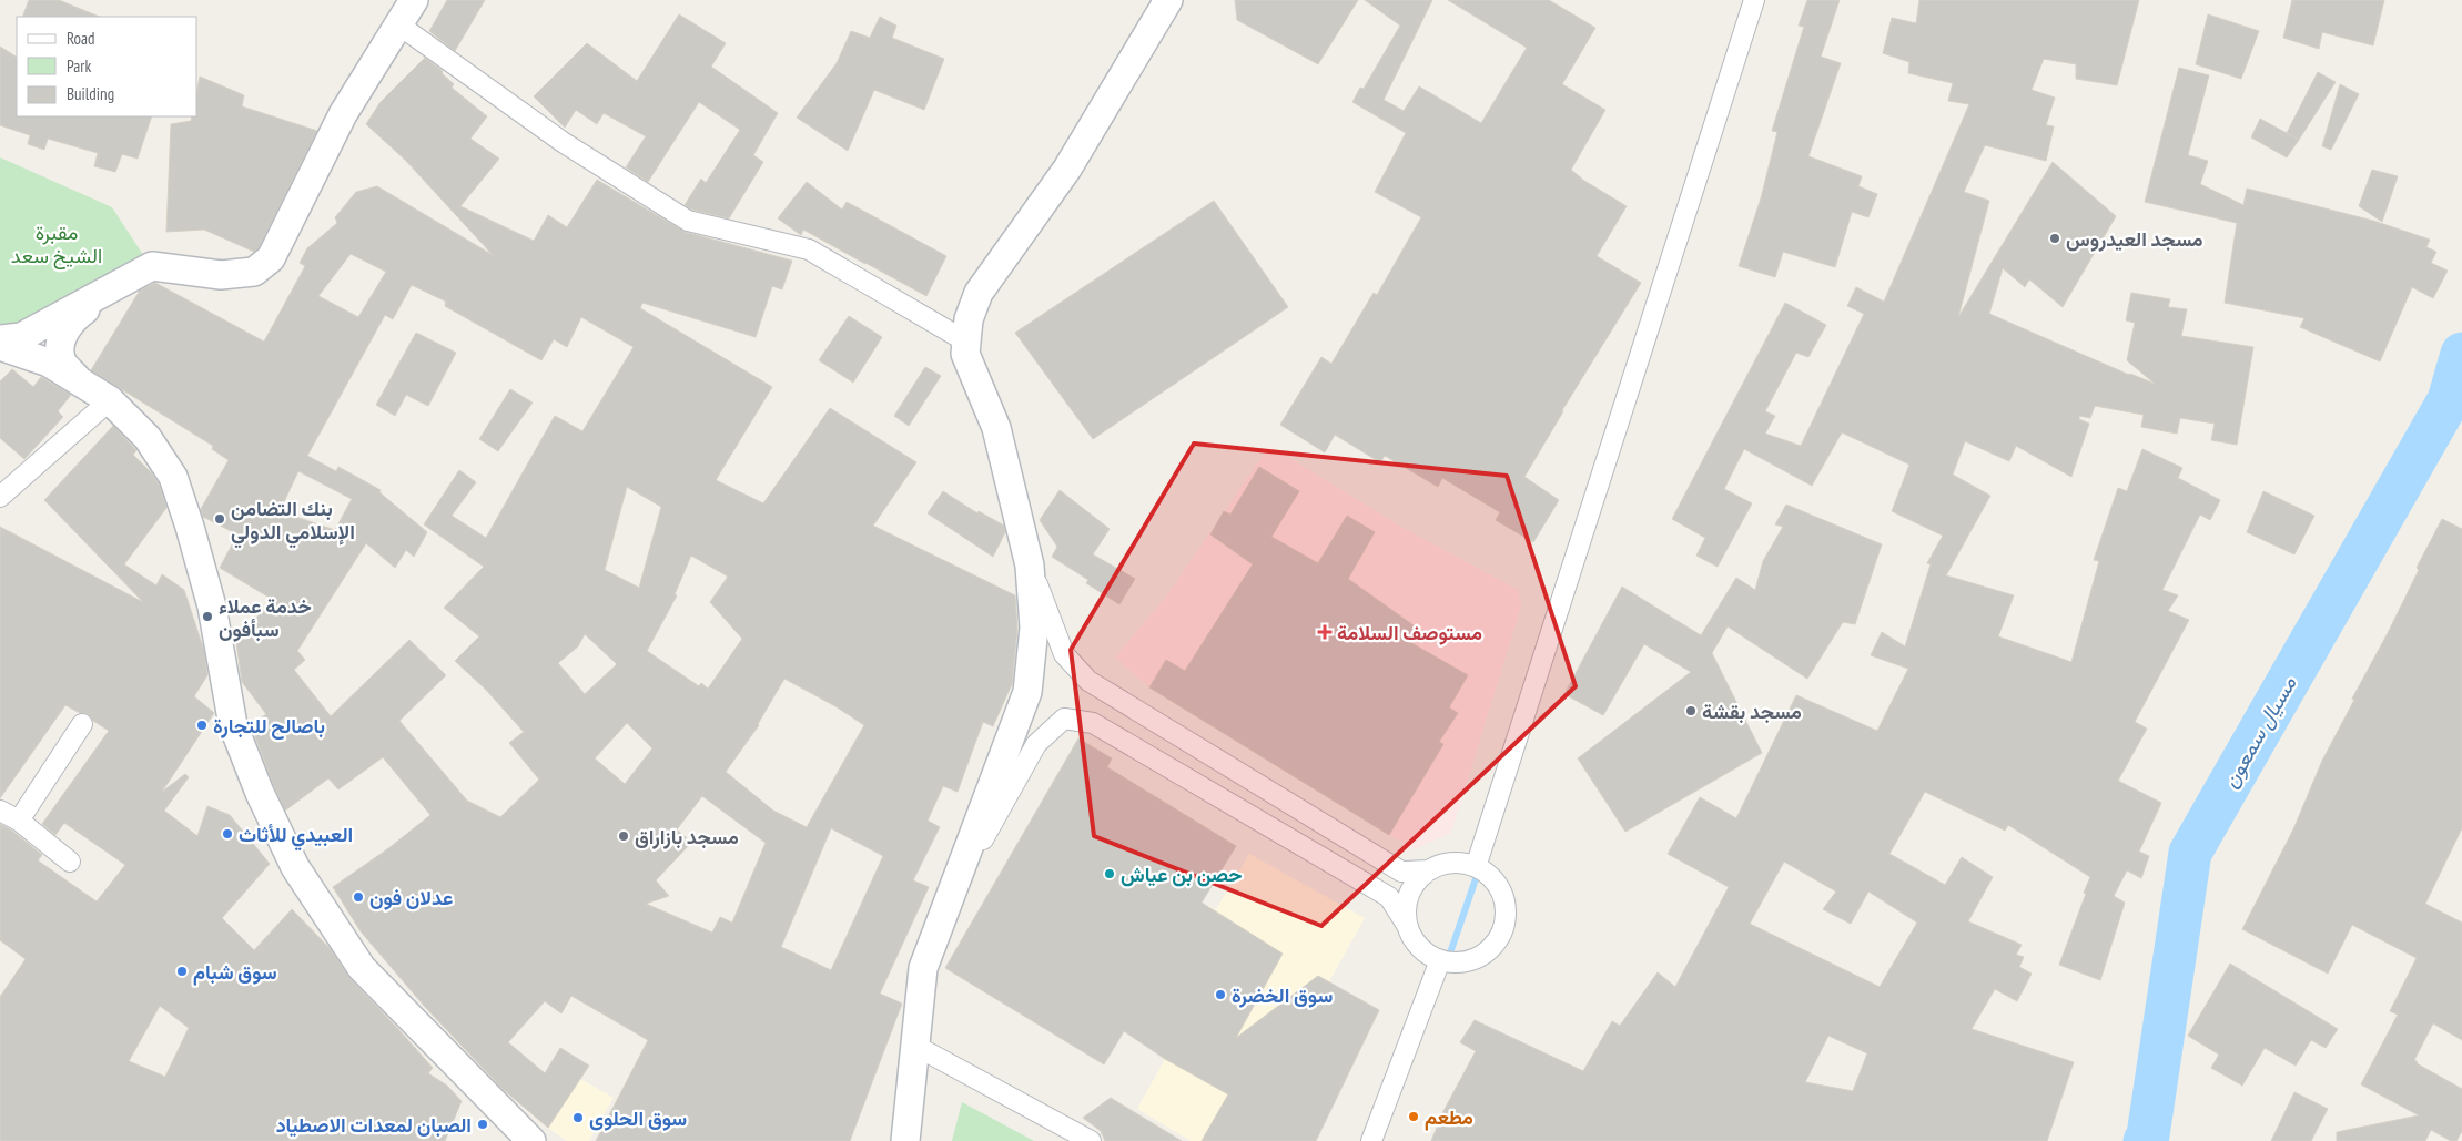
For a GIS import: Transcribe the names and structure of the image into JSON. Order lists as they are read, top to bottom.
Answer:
{
  "water": ["مسيال سمعون"],
  "parks": ["مقبرة الشيخ سعد"],
  "places": {
    "other": [
      "مسجد العيدروس",
      "بنك التضامن الإسلامي الدولي",
      "خدمة عملاء سبأفون",
      "مسجد بقشة",
      "باصالح للتجارة",
      "العبيدي للأثاث",
      "مسجد بازاراق",
      "حصن بن عياش",
      "عدلان فون",
      "سوق شبام",
      "سوق الخضرة",
      "مطعم",
      "سوق الحلوى",
      "الصبان لمعدات الاصطياد"
    ],
    "health": ["مستوصف السلامة"]
  },
  "legend": ["Road", "Park", "Building"]
}
